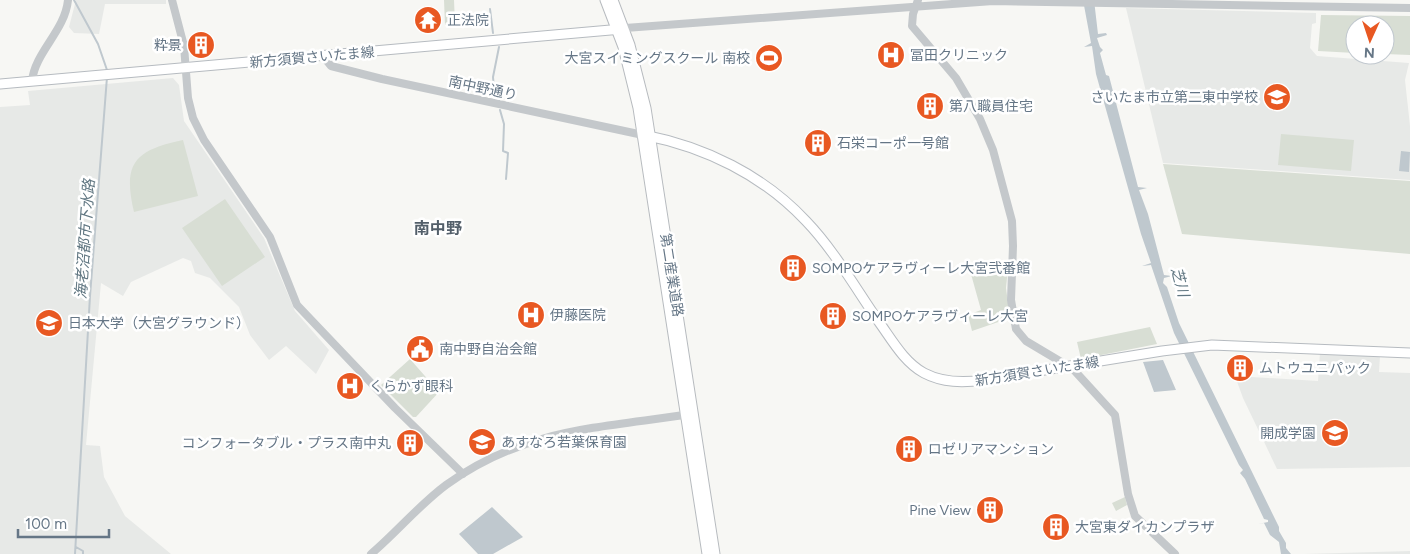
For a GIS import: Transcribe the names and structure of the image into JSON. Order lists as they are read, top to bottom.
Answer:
{
  "streets": {
    "main road": ["新方須賀さいたま線", "第二産業道路"],
    "street": ["南中野通り"]
  },
  "crossings": [
    ["新方須賀さいたま線", "南中野通り"],
    ["新方須賀さいたま線", "第二産業道路"],
    ["南中野通り", "第二産業道路"]
  ],
  "districts": ["南中野"],
  "water": ["海老沼都市下水路", "芝川"],
  "places": {
    "temple": ["正法院"],
    "building": [
      "粋景",
      "第八職員住宅",
      "石栄コーポ一号館",
      "SOMPOケアラヴィーレ大宮弐番館",
      "SOMPOケアラヴィーレ大宮",
      "ムトウユニパック",
      "コンフォータブル・プラス南中丸",
      "ロゼリアマンション",
      "Pine View",
      "大宮東ダイカンプラザ"
    ],
    "hospital": ["冨田クリニック", "伊藤医院", "くらかず眼科"],
    "sports": ["大宮スイミングスクール 南校"],
    "school or university": [
      "さいたま市立第二東中学校",
      "日本大学（大宮グラウンド）",
      "開成学園",
      "あすなろ若葉保育園"
    ],
    "public building": ["南中野自治会館"]
  },
  "scale_bar": "100 m",
  "north": "bottom"
}
